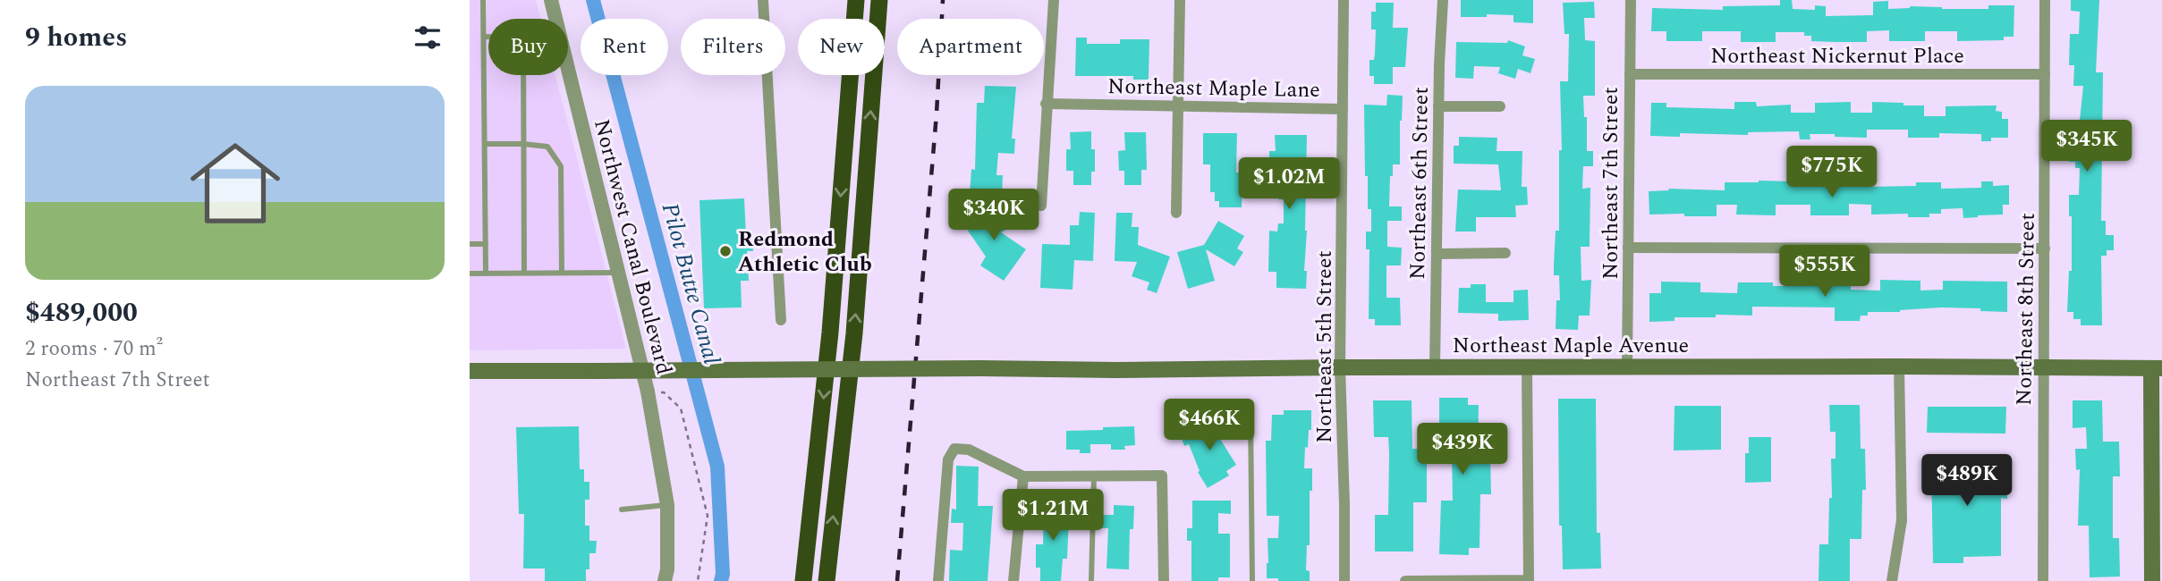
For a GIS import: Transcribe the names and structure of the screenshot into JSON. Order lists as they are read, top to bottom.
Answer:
{
  "streets": {
    "main road": ["Northeast Maple Avenue"],
    "street": [
      "Northeast Nickernut Place",
      "Northeast Maple Lane",
      "Northeast 6th Street",
      "Northeast 7th Street",
      "Northwest Canal Boulevard",
      "Northeast 8th Street",
      "Northeast 5th Street"
    ]
  },
  "crossings": [
    ["Northeast Nickernut Place", "Northeast 7th Street"],
    ["Northeast Nickernut Place", "Northeast 8th Street"],
    ["Northeast Maple Lane", "Northeast 5th Street"],
    ["Northeast 6th Street", "Northeast Maple Avenue"],
    ["Northeast 7th Street", "Northeast Maple Avenue"],
    ["Northeast 8th Street", "Northeast Maple Avenue"],
    ["Northeast Maple Avenue", "Northeast 5th Street"]
  ],
  "water": ["Pilot Butte Canal"],
  "places": ["Redmond Athletic Club"],
  "page": {
    "heading": "9 homes",
    "chip": [
      "Buy",
      "Rent",
      "Filters",
      "New",
      "Apartment"
    ],
    "list": [
      {
        "name": "$489,000",
        "note": "2 rooms · 70 m² · Northeast 7th Street"
      }
    ],
    "price": [
      "$345K",
      "$775K",
      "$1.02M",
      "$340K",
      "$555K",
      "$466K",
      "$439K",
      "$489K",
      "$1.21M"
    ]
  }
}
